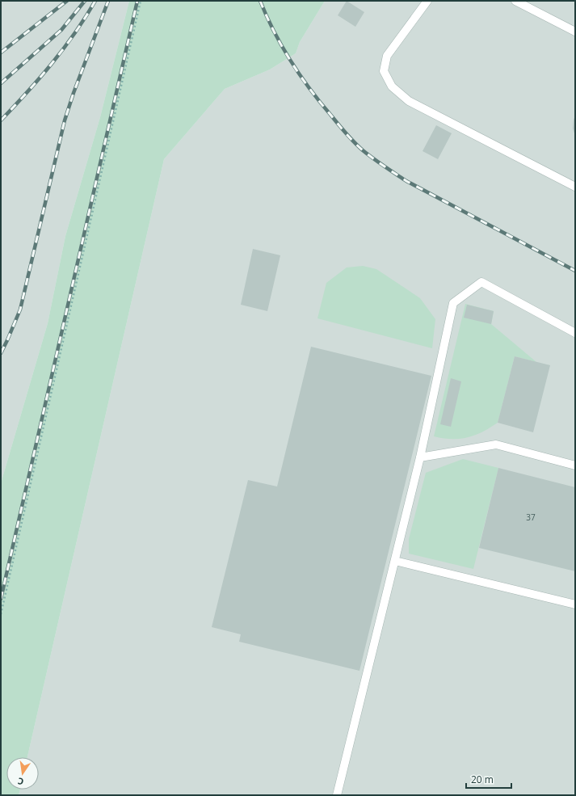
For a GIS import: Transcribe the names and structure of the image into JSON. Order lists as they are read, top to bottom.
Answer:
{
  "house_numbers": ["37"],
  "scale_bar": "20 m",
  "north": "bottom"
}
